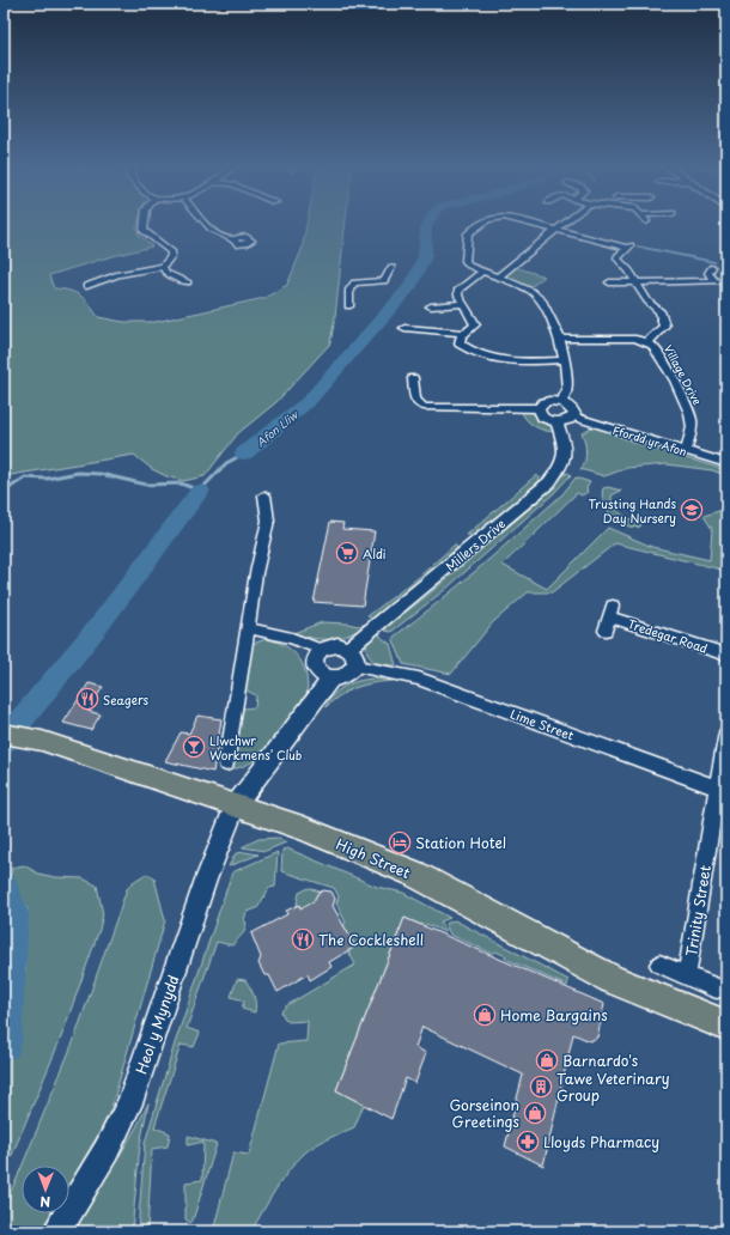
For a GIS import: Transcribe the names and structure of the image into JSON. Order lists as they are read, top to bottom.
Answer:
{
  "streets": {
    "main road": ["High Street"],
    "street": [
      "Village Drive",
      "Ffordd yr Afon",
      "Millers Drive",
      "Tredegar Road",
      "Lime Street",
      "Trinity Street",
      "Heol y Mynydd"
    ]
  },
  "crossings": [
    ["Village Drive", "Ffordd yr Afon"],
    ["Millers Drive", "Lime Street"],
    ["Lime Street", "Trinity Street"],
    ["High Street", "Heol y Mynydd"]
  ],
  "water": ["Afon Lliw"],
  "places": {
    "school or university": ["Trusting Hands Day Nursery"],
    "supermarket": ["Aldi"],
    "restaurant": ["Seagers", "The Cockleshell"],
    "bar": ["Llwchwr Workmens' Club"],
    "hotel": ["Station Hotel"],
    "shop": ["Home Bargains", "Barnardo's", "Gorseinon Greetings"],
    "building": ["Tawe Veterinary Group"],
    "pharmacy": ["Lloyds Pharmacy"]
  },
  "north": "bottom"
}
